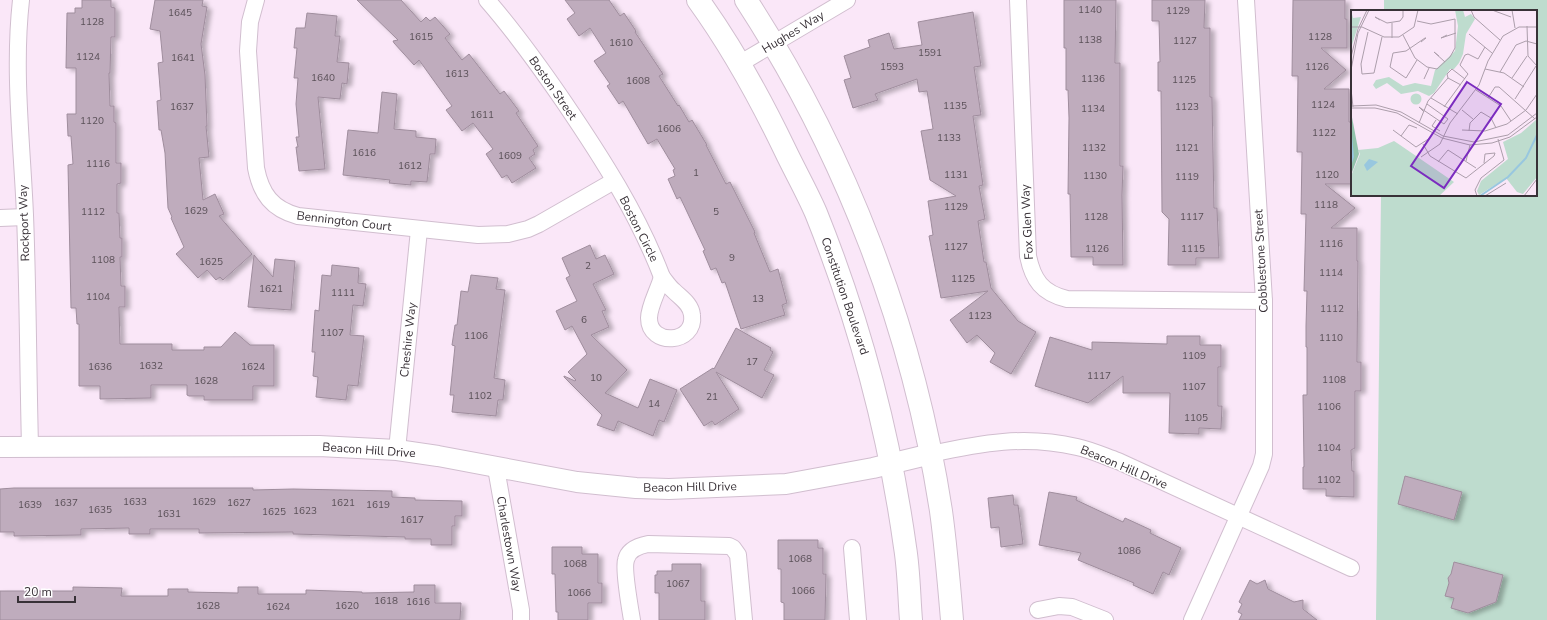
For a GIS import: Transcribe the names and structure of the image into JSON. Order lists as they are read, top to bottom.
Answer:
{
  "streets": {
    "main road": ["Constitution Boulevard"],
    "street": [
      "Hughes Way",
      "Boston Street",
      "Bennington Court",
      "Fox Glen Way",
      "Rockport Way",
      "Boston Circle",
      "Cobblestone Street",
      "Cheshire Way",
      "Beacon Hill Drive",
      "Charlestown Way"
    ]
  },
  "crossings": [
    ["Hughes Way", "Constitution Boulevard"],
    ["Boston Street", "Bennington Court"],
    ["Boston Street", "Boston Circle"],
    ["Bennington Court", "Boston Circle"],
    ["Bennington Court", "Cheshire Way"],
    ["Fox Glen Way", "Cobblestone Street"],
    ["Rockport Way", "Beacon Hill Drive"],
    ["Cobblestone Street", "Beacon Hill Drive"],
    ["Constitution Boulevard", "Beacon Hill Drive"],
    ["Cheshire Way", "Beacon Hill Drive"],
    ["Beacon Hill Drive", "Charlestown Way"]
  ],
  "house_numbers": [
    "1140",
    "1129",
    "1645",
    "1128",
    "1615",
    "1128",
    "1138",
    "1127",
    "1610",
    "1591",
    "1124",
    "1641",
    "1593",
    "1126",
    "1613",
    "1640",
    "1136",
    "1125",
    "1608",
    "1124",
    "1135",
    "1637",
    "1123",
    "1134",
    "1611",
    "1120",
    "1606",
    "1122",
    "1133",
    "1132",
    "1121",
    "1616",
    "1609",
    "1116",
    "1612",
    "1",
    "1131",
    "1120",
    "1130",
    "1119",
    "1118",
    "1129",
    "1629",
    "1112",
    "5",
    "1128",
    "1117",
    "1116",
    "1127",
    "1126",
    "1115",
    "9",
    "1108",
    "1625",
    "2",
    "1114",
    "1125",
    "1621",
    "1111",
    "1104",
    "13",
    "1112",
    "1123",
    "6",
    "1107",
    "1106",
    "1110",
    "1109",
    "17",
    "1632",
    "1636",
    "1624",
    "1117",
    "10",
    "1108",
    "1628",
    "1107",
    "1102",
    "21",
    "14",
    "1106",
    "1105",
    "1104",
    "1102",
    "1633",
    "1629",
    "1637",
    "1627",
    "1621",
    "1639",
    "1619",
    "1635",
    "1623",
    "1625",
    "1631",
    "1617",
    "1086",
    "1068",
    "1068",
    "1067",
    "1066",
    "1066",
    "1618",
    "1616",
    "1628",
    "1620",
    "1624"
  ],
  "scale_bar": "20 m"
}
